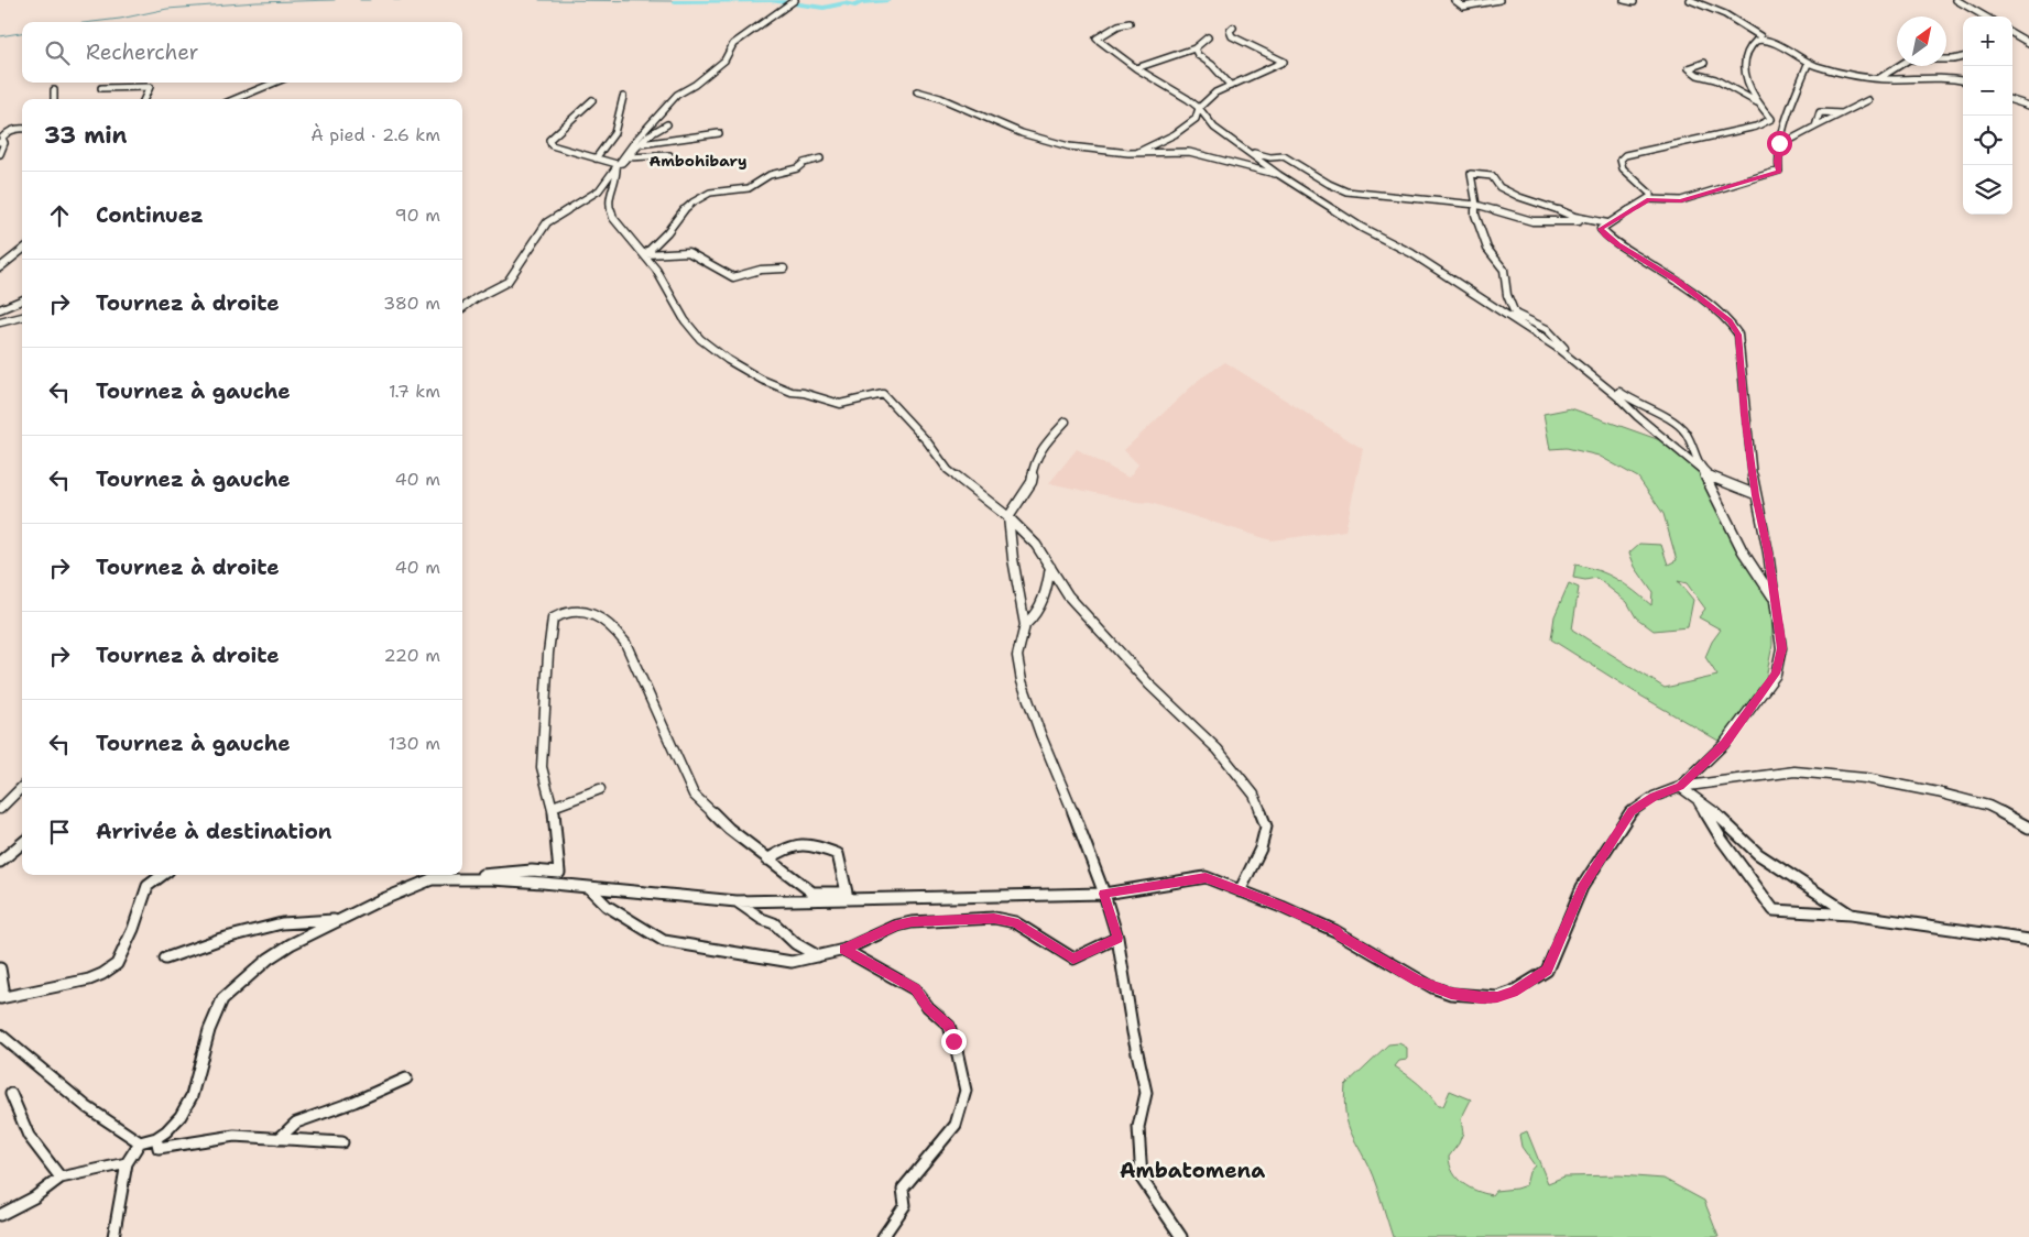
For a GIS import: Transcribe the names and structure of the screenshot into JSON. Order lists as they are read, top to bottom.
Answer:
{
  "districts": ["Ambohibary", "Ambatomena"],
  "north": "top right",
  "page": {
    "map_buttons": ["+", "−"],
    "search": "Rechercher",
    "heading": ["33 min", "À pied · 2.6 km"],
    "list": [
      ["Continuez", "90 m"],
      ["Tournez à droite", "380 m"],
      ["Tournez à gauche", "1.7 km"],
      ["Tournez à gauche", "40 m"],
      ["Tournez à droite", "40 m"],
      ["Tournez à droite", "220 m"],
      ["Tournez à gauche", "130 m"],
      "Arrivée à destination"
    ]
  }
}
